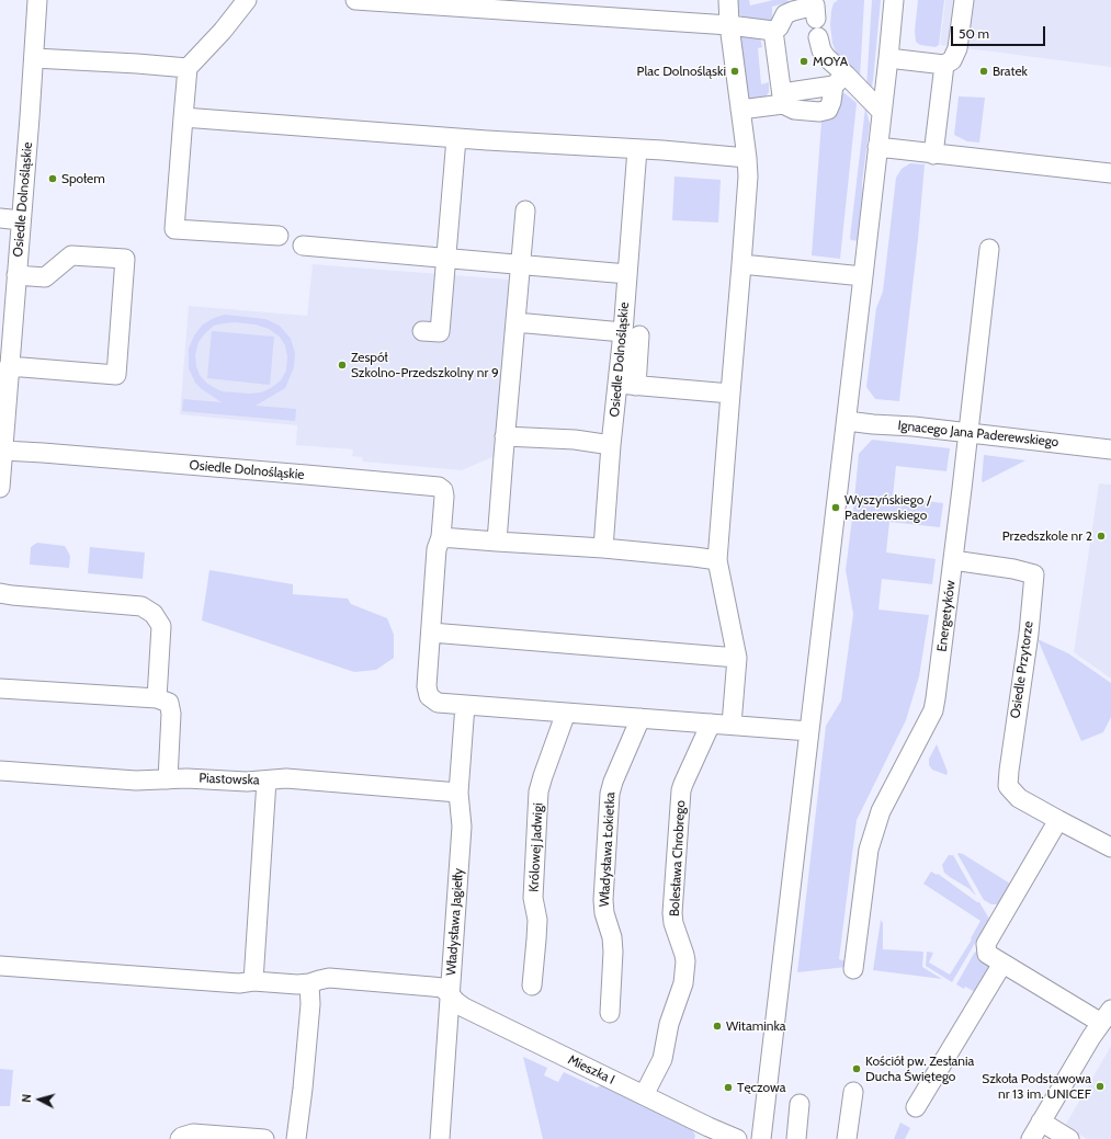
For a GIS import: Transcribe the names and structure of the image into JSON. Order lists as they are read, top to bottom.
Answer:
{
  "streets": {
    "street": [
      "Osiedle Dolnośląskie",
      "Ignacego Jana Paderewskiego",
      "Energetyków",
      "Osiedle Przytorze",
      "Piastowska",
      "Królowej Jadwigi",
      "Władysława Łokietka",
      "Bolesława Chrobrego",
      "Władysława Jagiełły",
      "Mieszka I"
    ]
  },
  "crossings": [
    ["Osiedle Dolnośląskie", "Władysława Jagiełły"],
    ["Ignacego Jana Paderewskiego", "Energetyków"],
    ["Energetyków", "Osiedle Przytorze"],
    ["Piastowska", "Władysława Jagiełły"],
    ["Bolesława Chrobrego", "Mieszka I"],
    ["Władysława Jagiełły", "Mieszka I"]
  ],
  "places": [
    "MOYA",
    "Plac Dolnośląski",
    "Bratek",
    "Społem",
    "Zespół Szkolno-Przedszkolny nr 9",
    "Wyszyńskiego / Paderewskiego",
    "Przedszkole nr 2",
    "Witaminka",
    "Kościół pw. Zesłania Ducha Świętego",
    "Szkoła Podstawowa nr 13 im. UNICEF",
    "Tęczowa"
  ],
  "scale_bar": "50 m",
  "north": "left"
}
